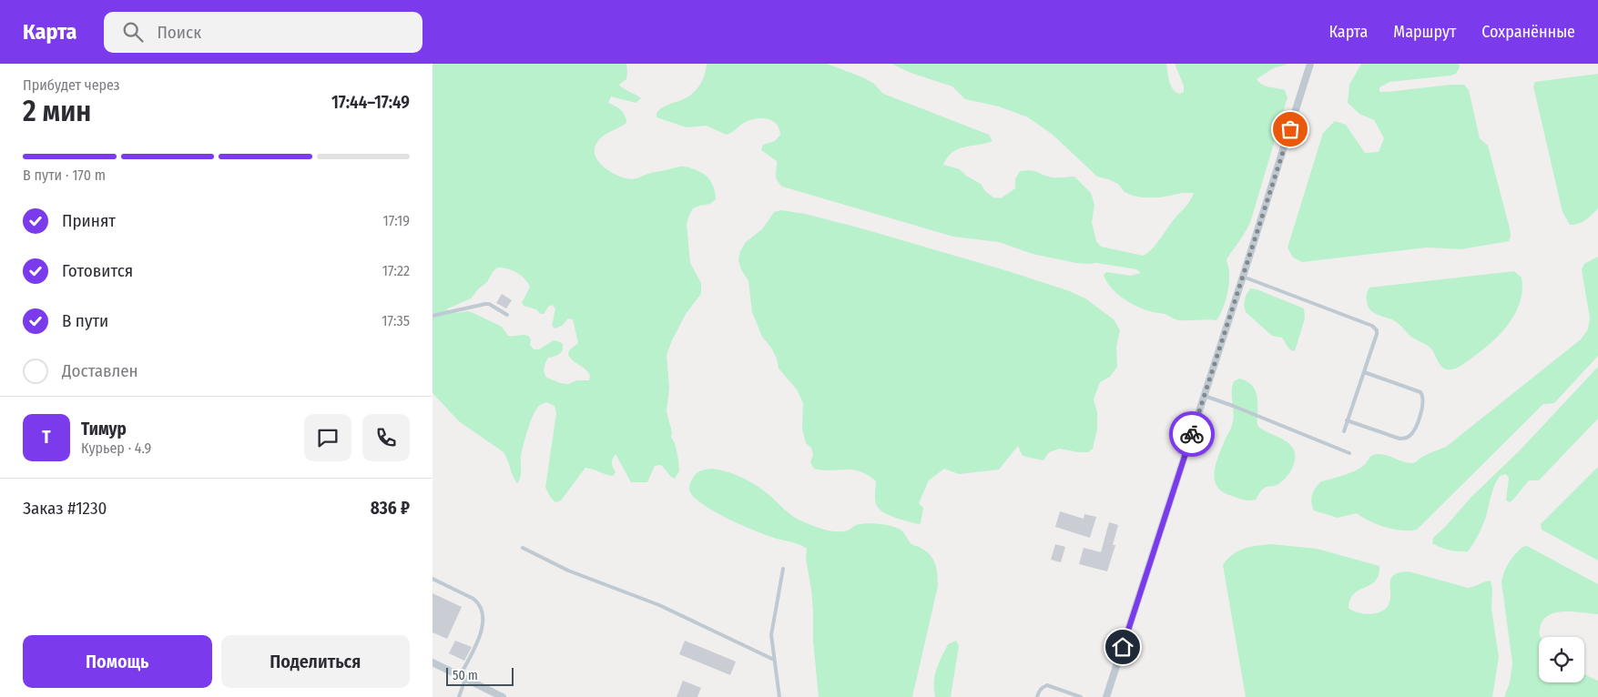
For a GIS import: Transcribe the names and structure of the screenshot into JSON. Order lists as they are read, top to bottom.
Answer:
{
  "scale_bar": "50 m",
  "page": {
    "header": "Карта",
    "search": "Поиск",
    "nav": ["Карта", "Маршрут", "Сохранённые"],
    "heading": ["2 мин", "Прибудет через", "17:44–17:49"],
    "panel": [
      "Тимур",
      "Курьер · 4.9",
      "Заказ #1230",
      "836 ₽"
    ],
    "bar": "В пути · 170 m",
    "list": [
      ["Принят", "17:19"],
      ["Готовится", "17:22"],
      ["В пути", "17:35"],
      "Доставлен"
    ],
    "round": "Т",
    "buttons": ["Помощь", "Поделиться"],
    "scale": "50 m"
  }
}
